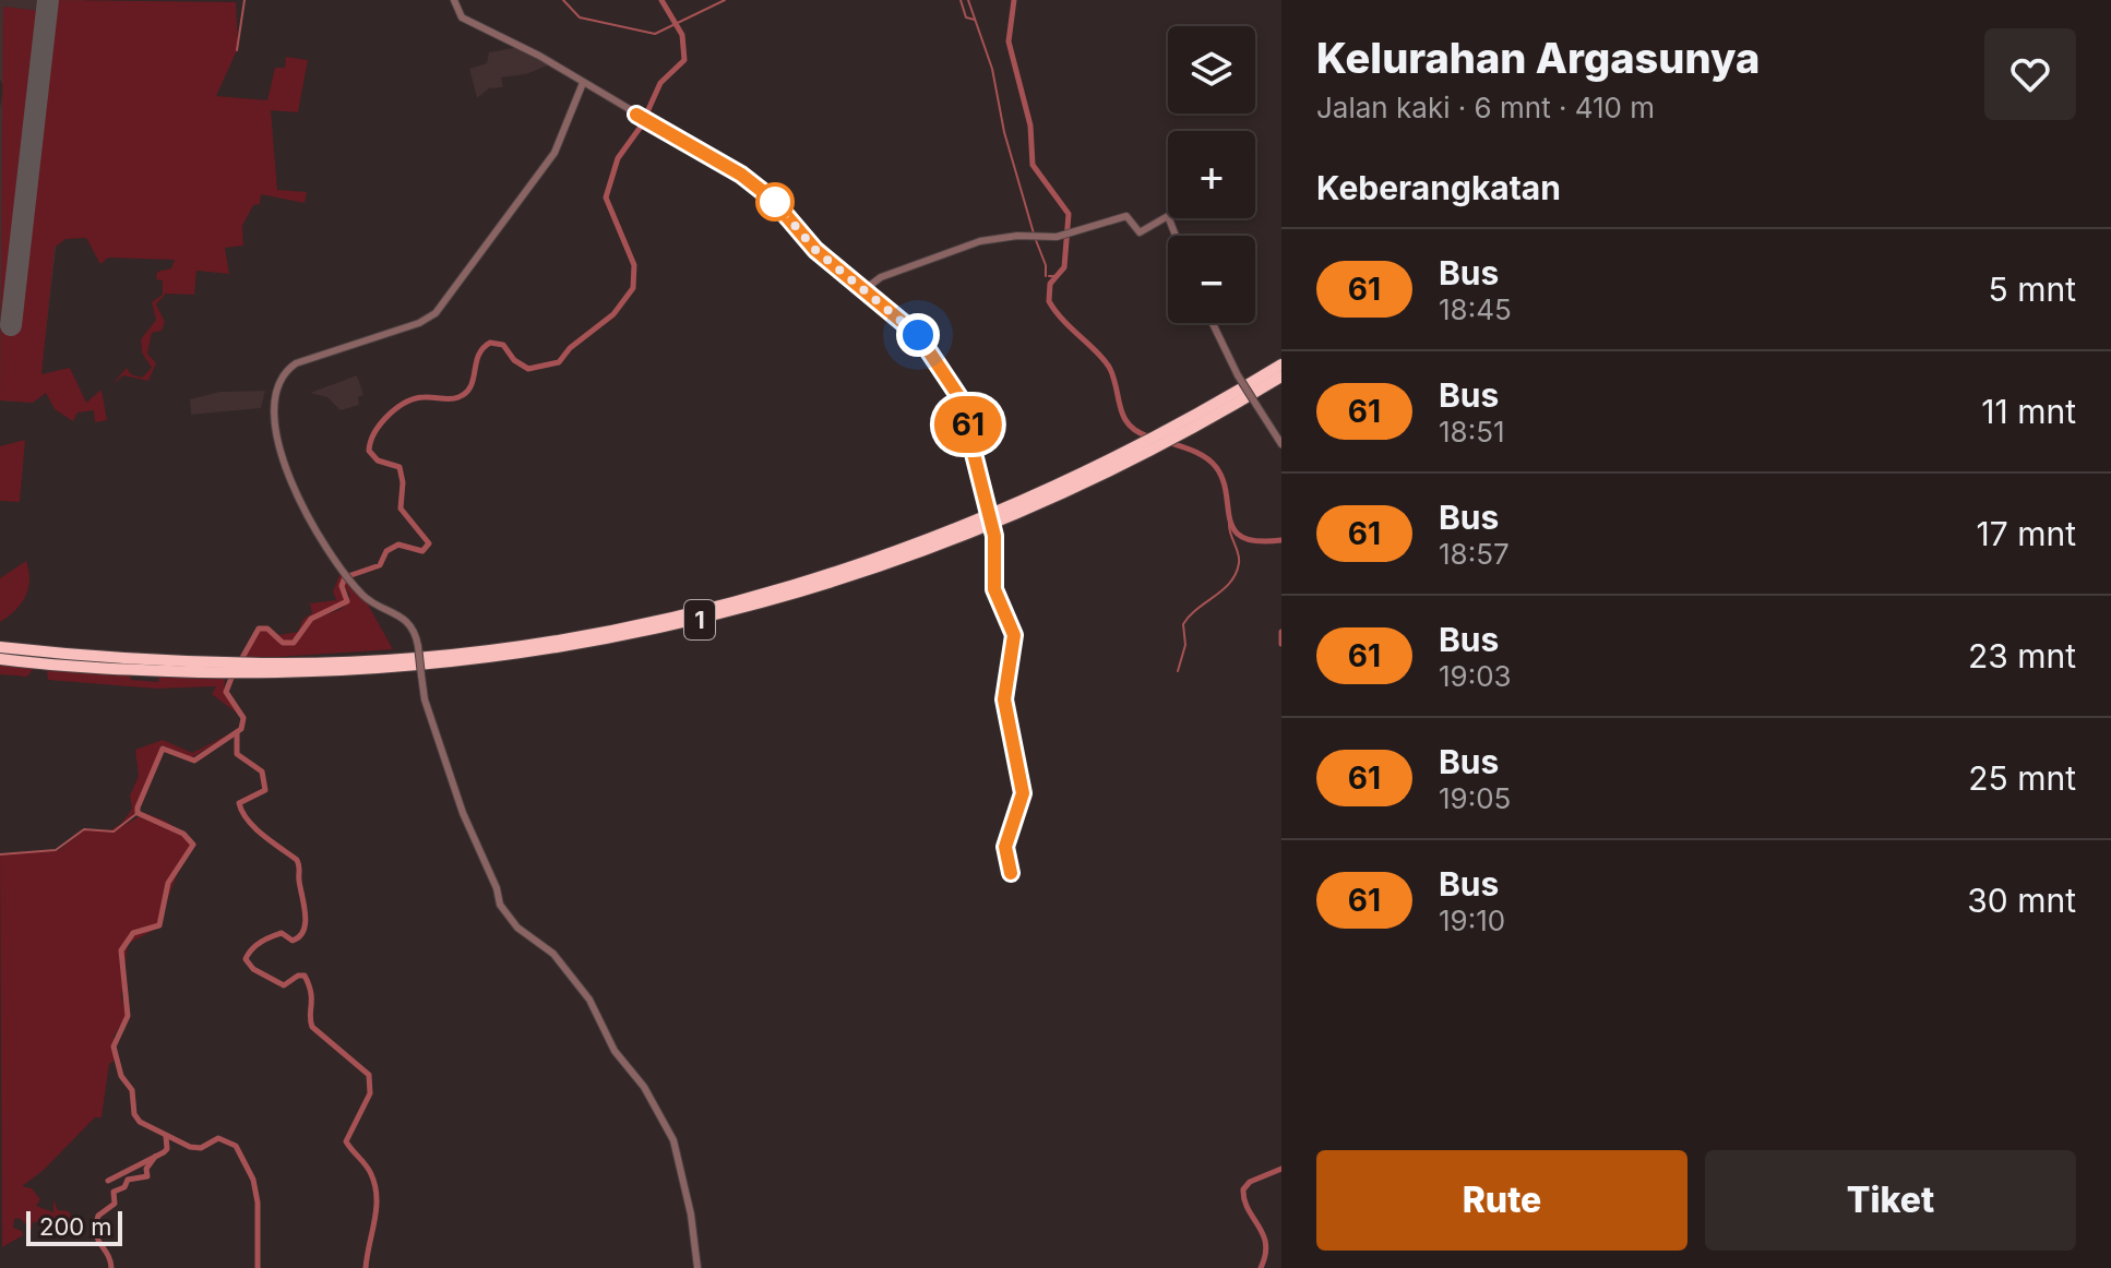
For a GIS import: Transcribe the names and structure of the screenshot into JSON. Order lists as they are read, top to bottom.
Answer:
{
  "streets": {
    "highway": ["1"]
  },
  "lines": ["bus line 61"],
  "scale_bar": "200 m",
  "page": {
    "on_map": "61",
    "heading": [
      ["Kelurahan Argasunya", "Jalan kaki · 6 mnt · 410 m"],
      "Keberangkatan"
    ],
    "map_buttons": ["+", "−"],
    "list": [
      {
        "mark": "61",
        "name": "Bus",
        "note": "18:45",
        "value": "5 mnt"
      },
      {
        "mark": "61",
        "name": "Bus",
        "note": "18:51",
        "value": "11 mnt"
      },
      {
        "mark": "61",
        "name": "Bus",
        "note": "18:57",
        "value": "17 mnt"
      },
      {
        "mark": "61",
        "name": "Bus",
        "note": "19:03",
        "value": "23 mnt"
      },
      {
        "mark": "61",
        "name": "Bus",
        "note": "19:05",
        "value": "25 mnt"
      },
      {
        "mark": "61",
        "name": "Bus",
        "note": "19:10",
        "value": "30 mnt"
      }
    ],
    "buttons": ["Rute", "Tiket"],
    "scale": "200 m"
  }
}
